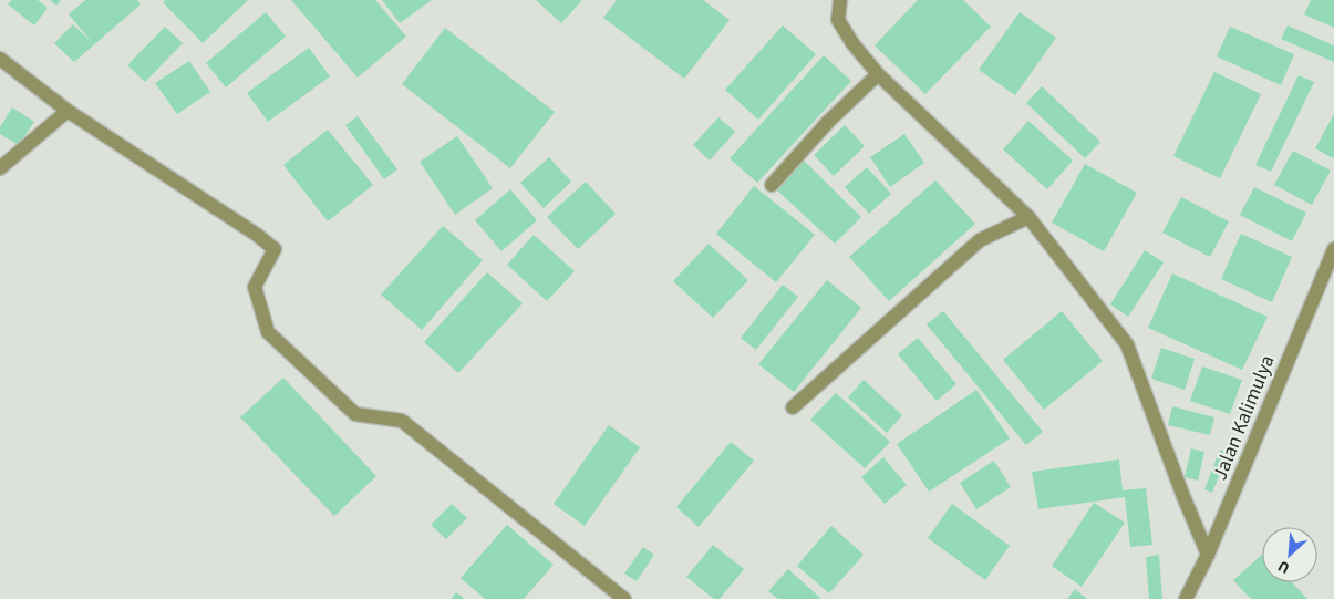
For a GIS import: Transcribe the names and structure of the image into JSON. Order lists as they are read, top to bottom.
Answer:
{
  "streets": {
    "street": ["Jalan Kalimulya"]
  },
  "north": "bottom left"
}
